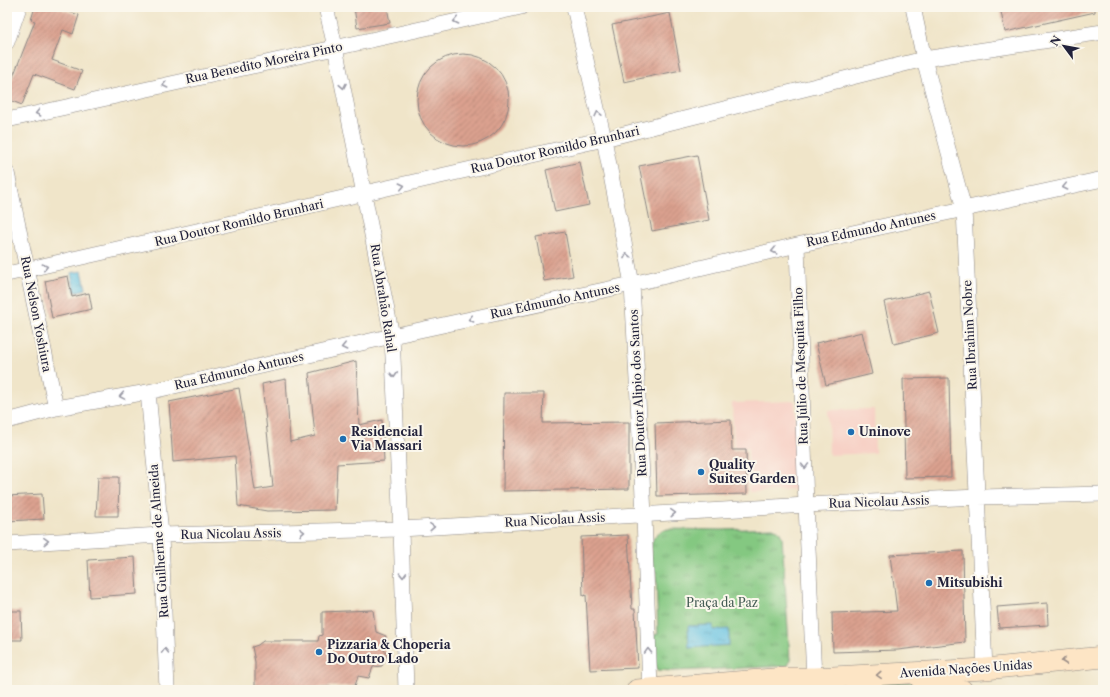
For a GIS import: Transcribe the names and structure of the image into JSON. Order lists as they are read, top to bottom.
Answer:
{
  "streets": {
    "street": [
      "Rua Benedito Moreira Pinto",
      "Rua Doutor Romildo Brunhari",
      "Rua Edmundo Antunes",
      "Rua Abrahão Rahal",
      "Rua Nelson Yoshiura",
      "Rua Ibrahim Nobre",
      "Rua Júlio de Mesquita Filho",
      "Rua Doutor Alipio dos Santos",
      "Rua Nicolau Assis",
      "Rua Guilherme de Almeida",
      "Avenida Nações Unidas"
    ]
  },
  "crossings": [
    ["Rua Benedito Moreira Pinto", "Rua Abrahão Rahal"],
    ["Rua Doutor Romildo Brunhari", "Rua Abrahão Rahal"],
    ["Rua Doutor Romildo Brunhari", "Rua Nelson Yoshiura"],
    ["Rua Doutor Romildo Brunhari", "Rua Ibrahim Nobre"],
    ["Rua Doutor Romildo Brunhari", "Rua Doutor Alipio dos Santos"],
    ["Rua Edmundo Antunes", "Rua Abrahão Rahal"],
    ["Rua Edmundo Antunes", "Rua Nelson Yoshiura"],
    ["Rua Edmundo Antunes", "Rua Ibrahim Nobre"],
    ["Rua Edmundo Antunes", "Rua Júlio de Mesquita Filho"],
    ["Rua Edmundo Antunes", "Rua Doutor Alipio dos Santos"],
    ["Rua Edmundo Antunes", "Rua Guilherme de Almeida"],
    ["Rua Abrahão Rahal", "Rua Nicolau Assis"],
    ["Rua Ibrahim Nobre", "Rua Nicolau Assis"],
    ["Rua Ibrahim Nobre", "Avenida Nações Unidas"],
    ["Rua Júlio de Mesquita Filho", "Rua Nicolau Assis"],
    ["Rua Júlio de Mesquita Filho", "Avenida Nações Unidas"],
    ["Rua Doutor Alipio dos Santos", "Rua Nicolau Assis"],
    ["Rua Doutor Alipio dos Santos", "Avenida Nações Unidas"],
    ["Rua Nicolau Assis", "Rua Guilherme de Almeida"]
  ],
  "one_way": [
    "Rua Benedito Moreira Pinto",
    "Rua Doutor Romildo Brunhari",
    "Rua Edmundo Antunes",
    "Rua Abrahão Rahal",
    "Rua Júlio de Mesquita Filho",
    "Rua Doutor Alipio dos Santos",
    "Rua Nicolau Assis",
    "Rua Guilherme de Almeida",
    "Avenida Nações Unidas"
  ],
  "parks": ["Praça da Paz"],
  "places": [
    "Uninove",
    "Residencial Via Massari",
    "Quality Suites Garden",
    "Mitsubishi",
    "Pizzaria & Choperia Do Outro Lado"
  ],
  "north": "top left"
}
